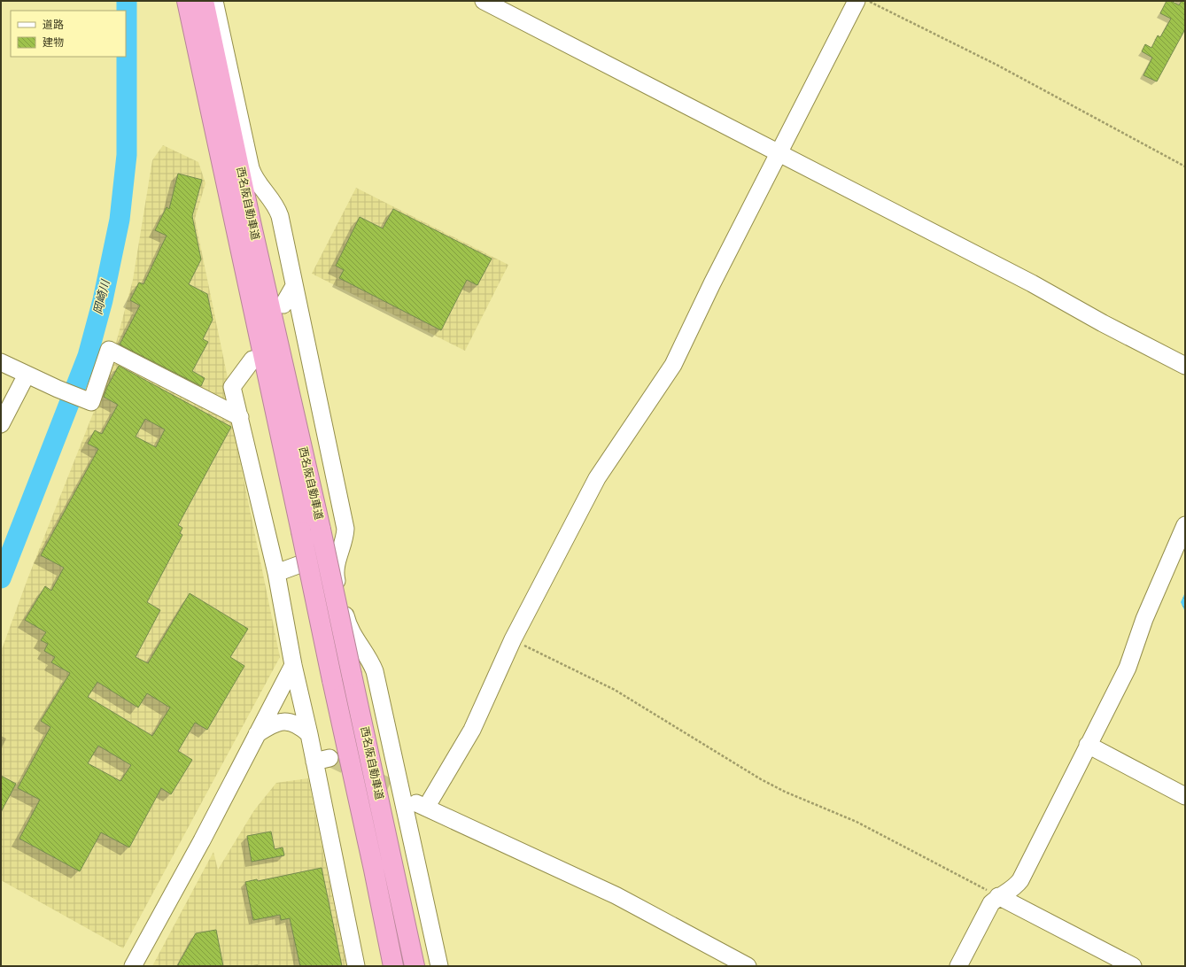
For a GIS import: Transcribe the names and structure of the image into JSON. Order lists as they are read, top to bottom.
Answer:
{
  "streets": {
    "highway": ["西名阪自動車道"]
  },
  "water": ["岡崎川"],
  "legend": ["道路", "建物"]
}
